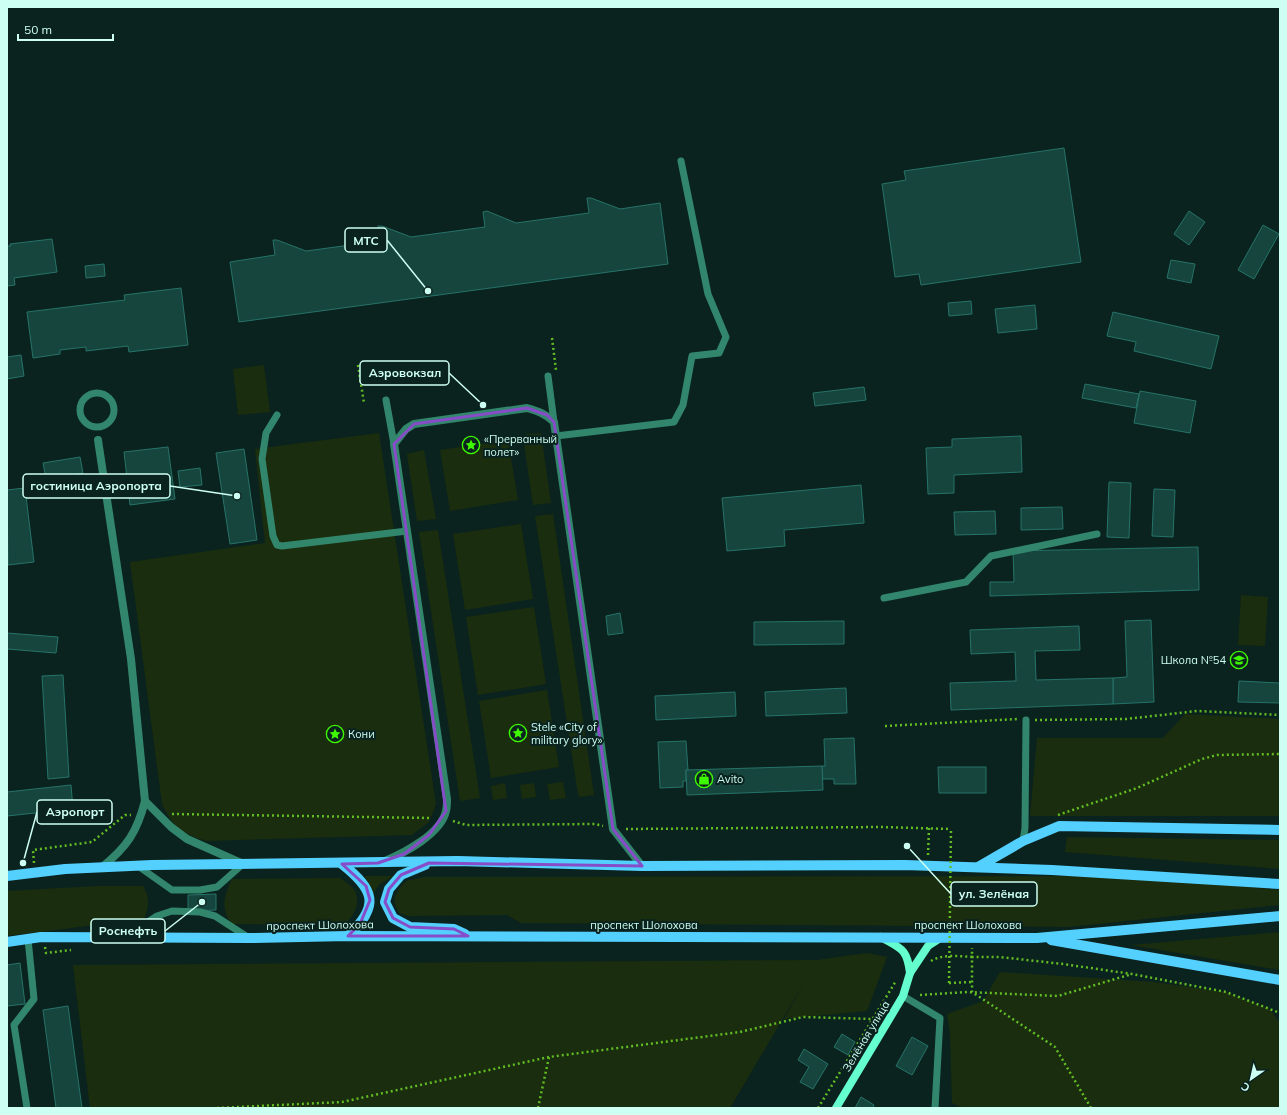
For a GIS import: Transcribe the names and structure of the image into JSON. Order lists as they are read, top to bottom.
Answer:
{
  "streets": {
    "main road": ["проспект Шолохова"],
    "street": ["Зелёная улица"]
  },
  "crossings": [
    ["проспект Шолохова", "Зелёная улица"]
  ],
  "places": {
    "other": [
      "МТС",
      "Аэровокзал",
      "гостиница Аэропорта",
      "ул. Зелёная",
      "Аэропорт",
      "Роснефть"
    ],
    "place": ["«Пpepвaнный пoлeт»", "Stele «Сity of military glory»", "Кони"],
    "school or university": ["Школа №54"],
    "shop": ["Avito"]
  },
  "scale_bar": "50 m",
  "north": "bottom left"
}
